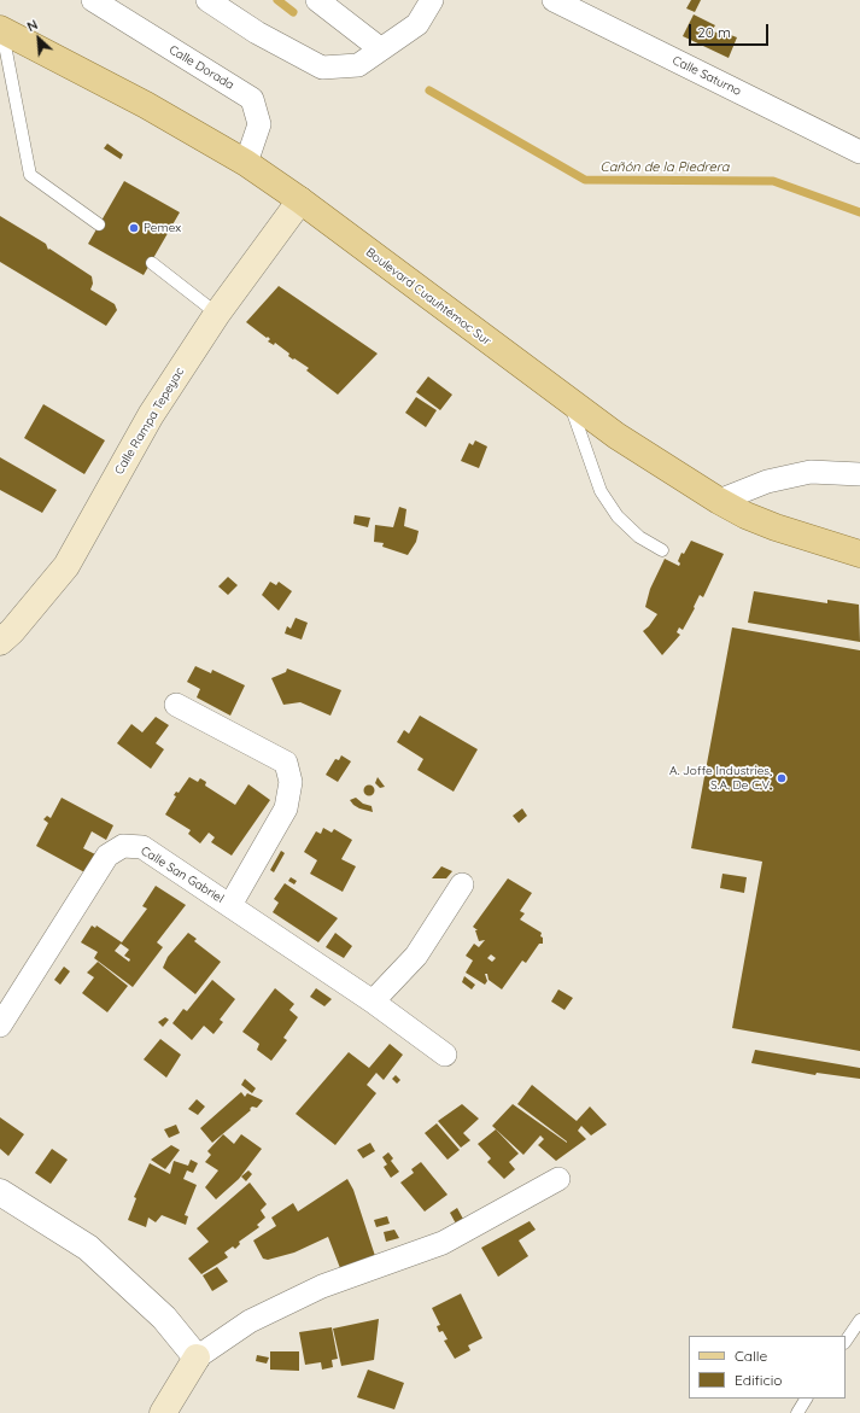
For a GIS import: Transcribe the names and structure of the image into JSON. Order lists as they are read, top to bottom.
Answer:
{
  "streets": {
    "main road": ["Boulevard Cuauhtémoc Sur", "Calle Rampa Tepeyac"],
    "street": ["Calle Dorada", "Calle Saturno", "Calle San Gabriel"]
  },
  "crossings": [
    ["Calle Dorada", "Boulevard Cuauhtémoc Sur"],
    ["Boulevard Cuauhtémoc Sur", "Calle Rampa Tepeyac"]
  ],
  "water": ["Cañón de la Piedrera"],
  "places": ["Pemex", "A. Joffe Industries, S.A. De C.V."],
  "legend": ["Calle", "Edificio"],
  "scale_bar": "20 m",
  "north": "top left"
}
